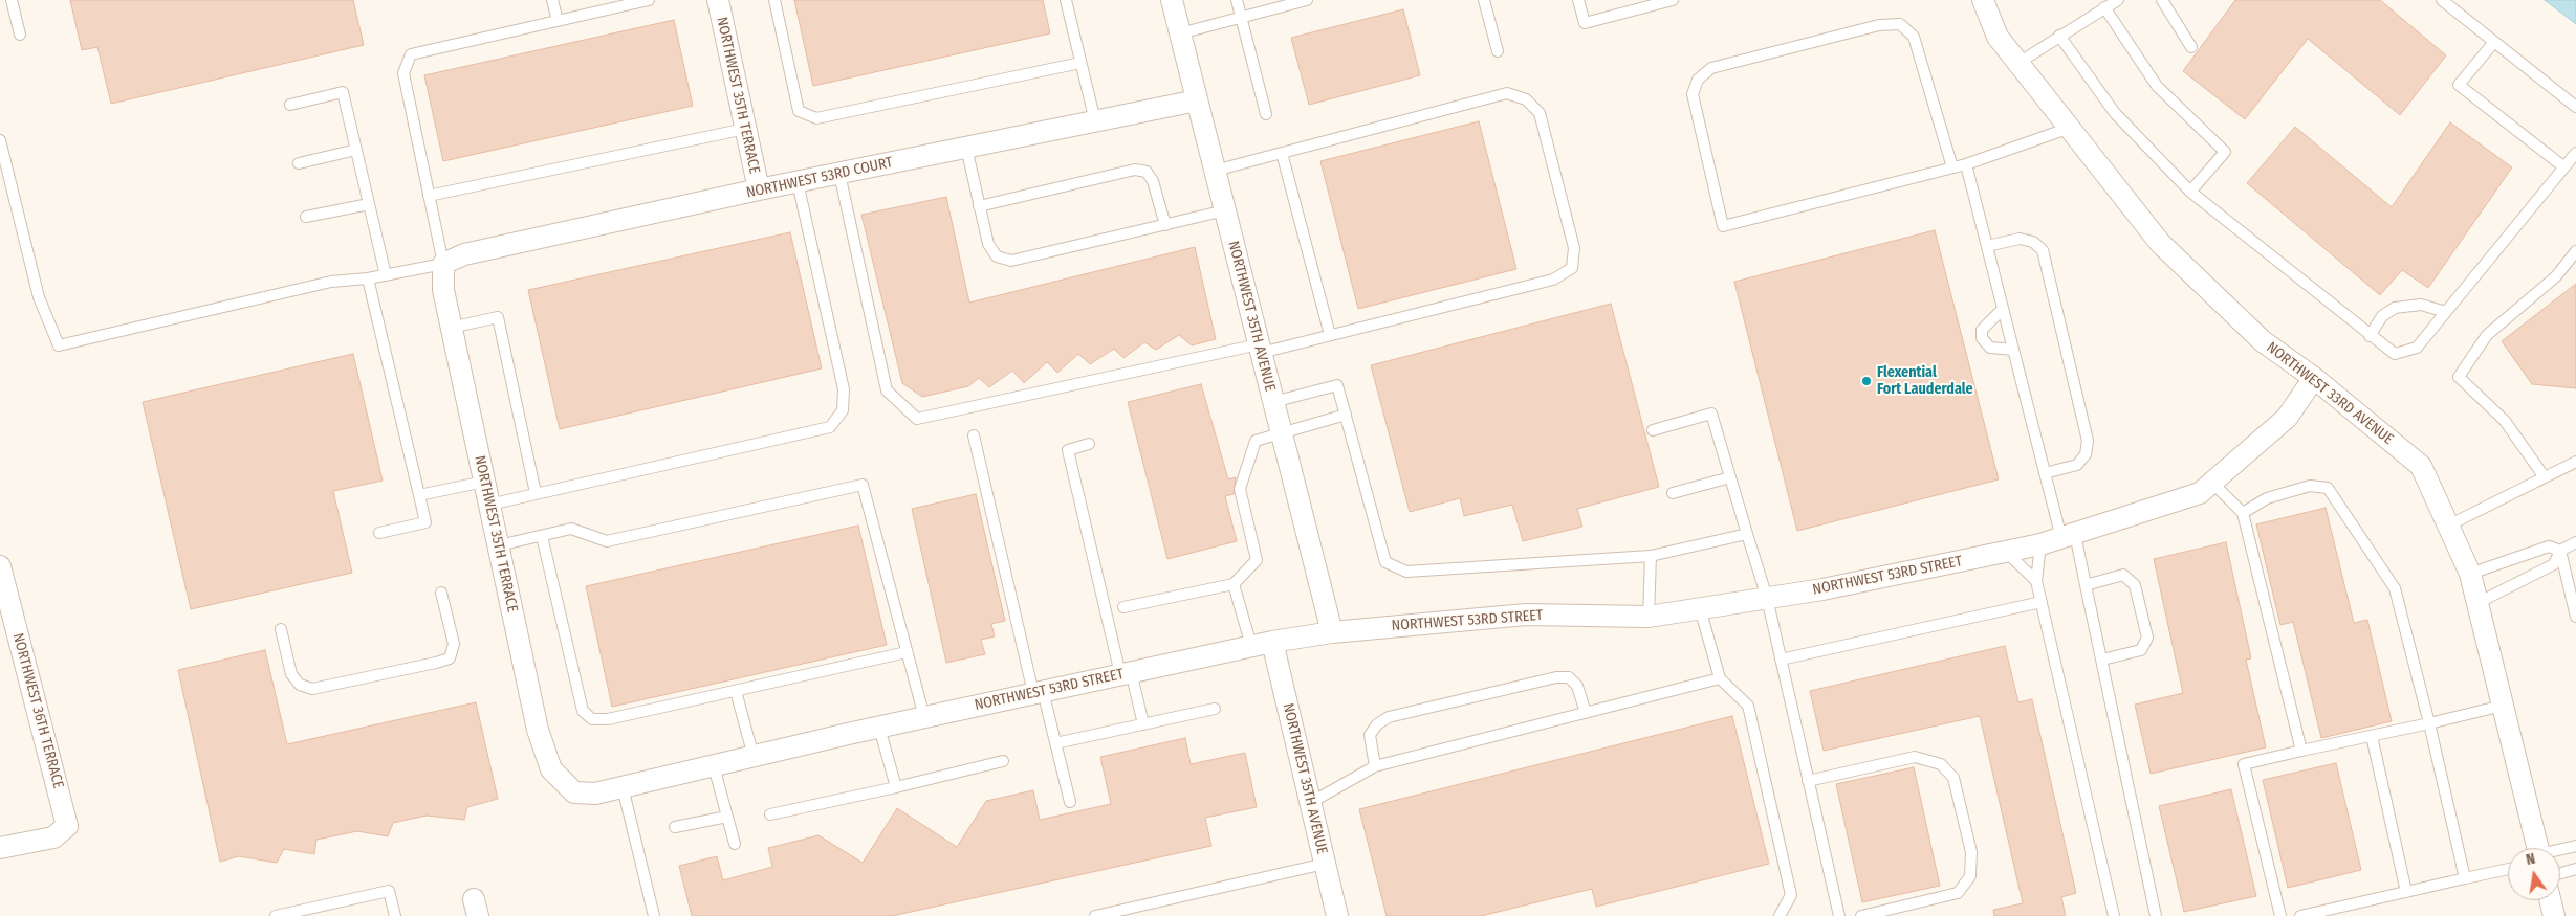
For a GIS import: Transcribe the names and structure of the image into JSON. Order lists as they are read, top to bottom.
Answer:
{
  "streets": {
    "street": [
      "NORTHWEST 35TH TERRACE",
      "NORTHWEST 53RD COURT",
      "NORTHWEST 35TH AVENUE",
      "NORTHWEST 33RD AVENUE",
      "NORTHWEST 53RD STREET",
      "NORTHWEST 36TH TERRACE"
    ]
  },
  "crossings": [
    ["NORTHWEST 35TH TERRACE", "NORTHWEST 53RD COURT"],
    ["NORTHWEST 35TH TERRACE", "NORTHWEST 53RD STREET"],
    ["NORTHWEST 53RD COURT", "NORTHWEST 35TH AVENUE"],
    ["NORTHWEST 35TH AVENUE", "NORTHWEST 53RD STREET"],
    ["NORTHWEST 33RD AVENUE", "NORTHWEST 53RD STREET"]
  ],
  "places": ["Flexential Fort Lauderdale"],
  "north": "top"
}
